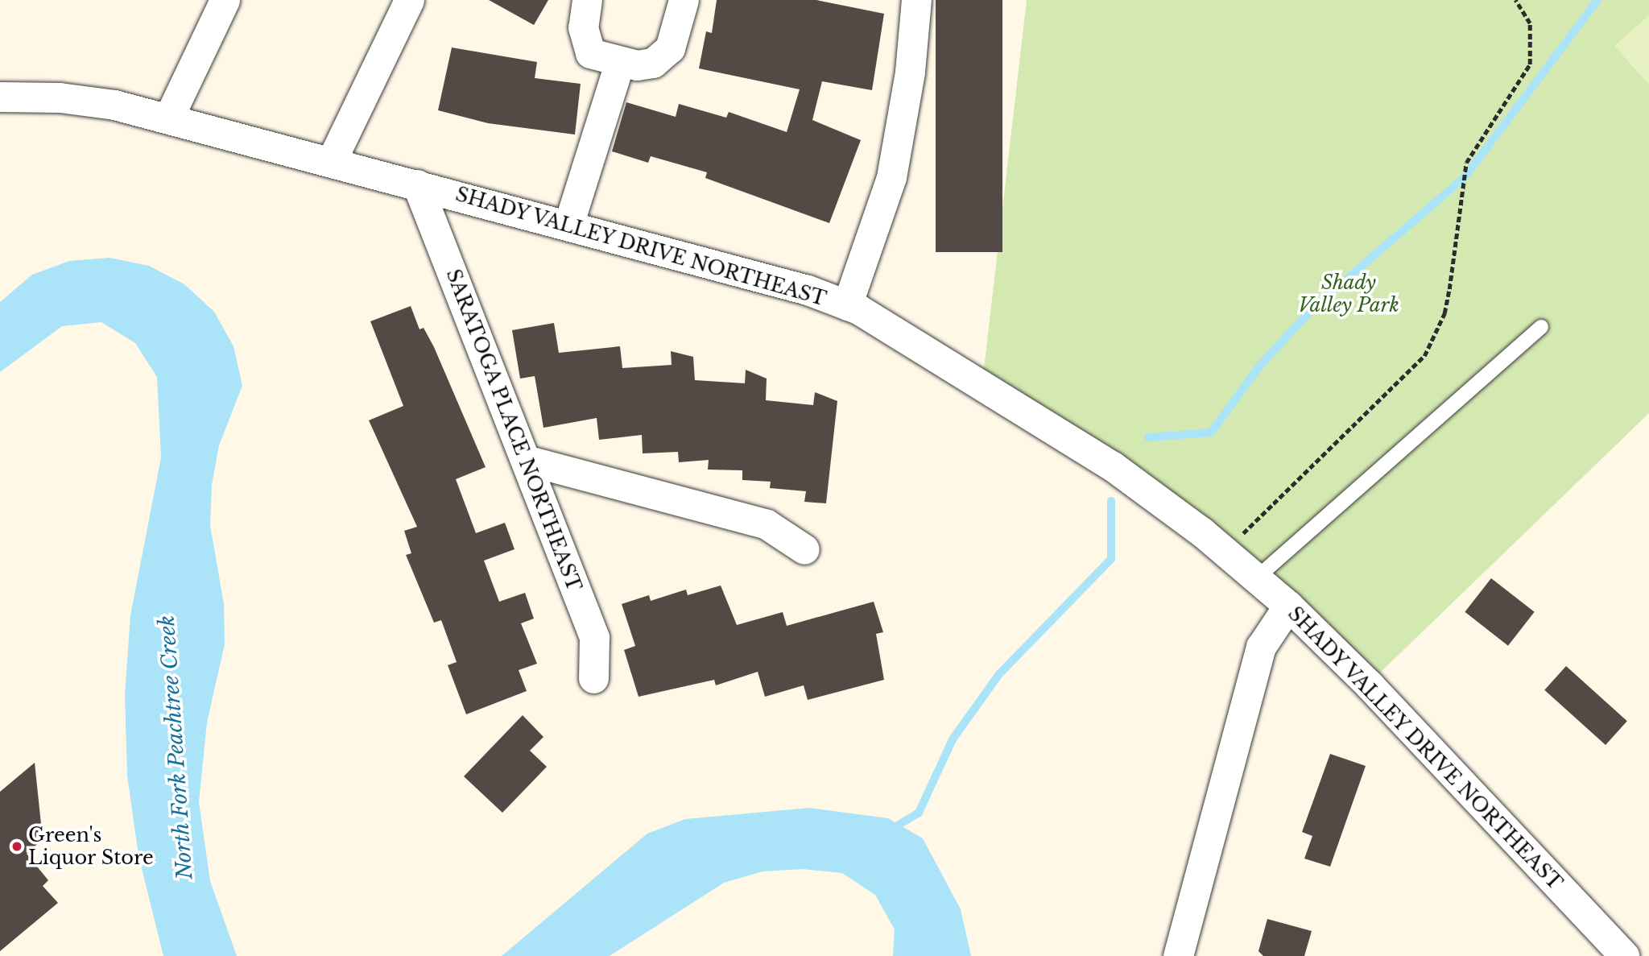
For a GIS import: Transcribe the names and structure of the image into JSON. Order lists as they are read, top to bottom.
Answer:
{
  "streets": {
    "street": ["SHADY VALLEY DRIVE NORTHEAST", "SARATOGA PLACE NORTHEAST"]
  },
  "crossings": [
    ["SHADY VALLEY DRIVE NORTHEAST", "SARATOGA PLACE NORTHEAST"]
  ],
  "water": ["North Fork Peachtree Creek"],
  "parks": ["Shady Valley Park"],
  "places": ["Green's Liquor Store"]
}
